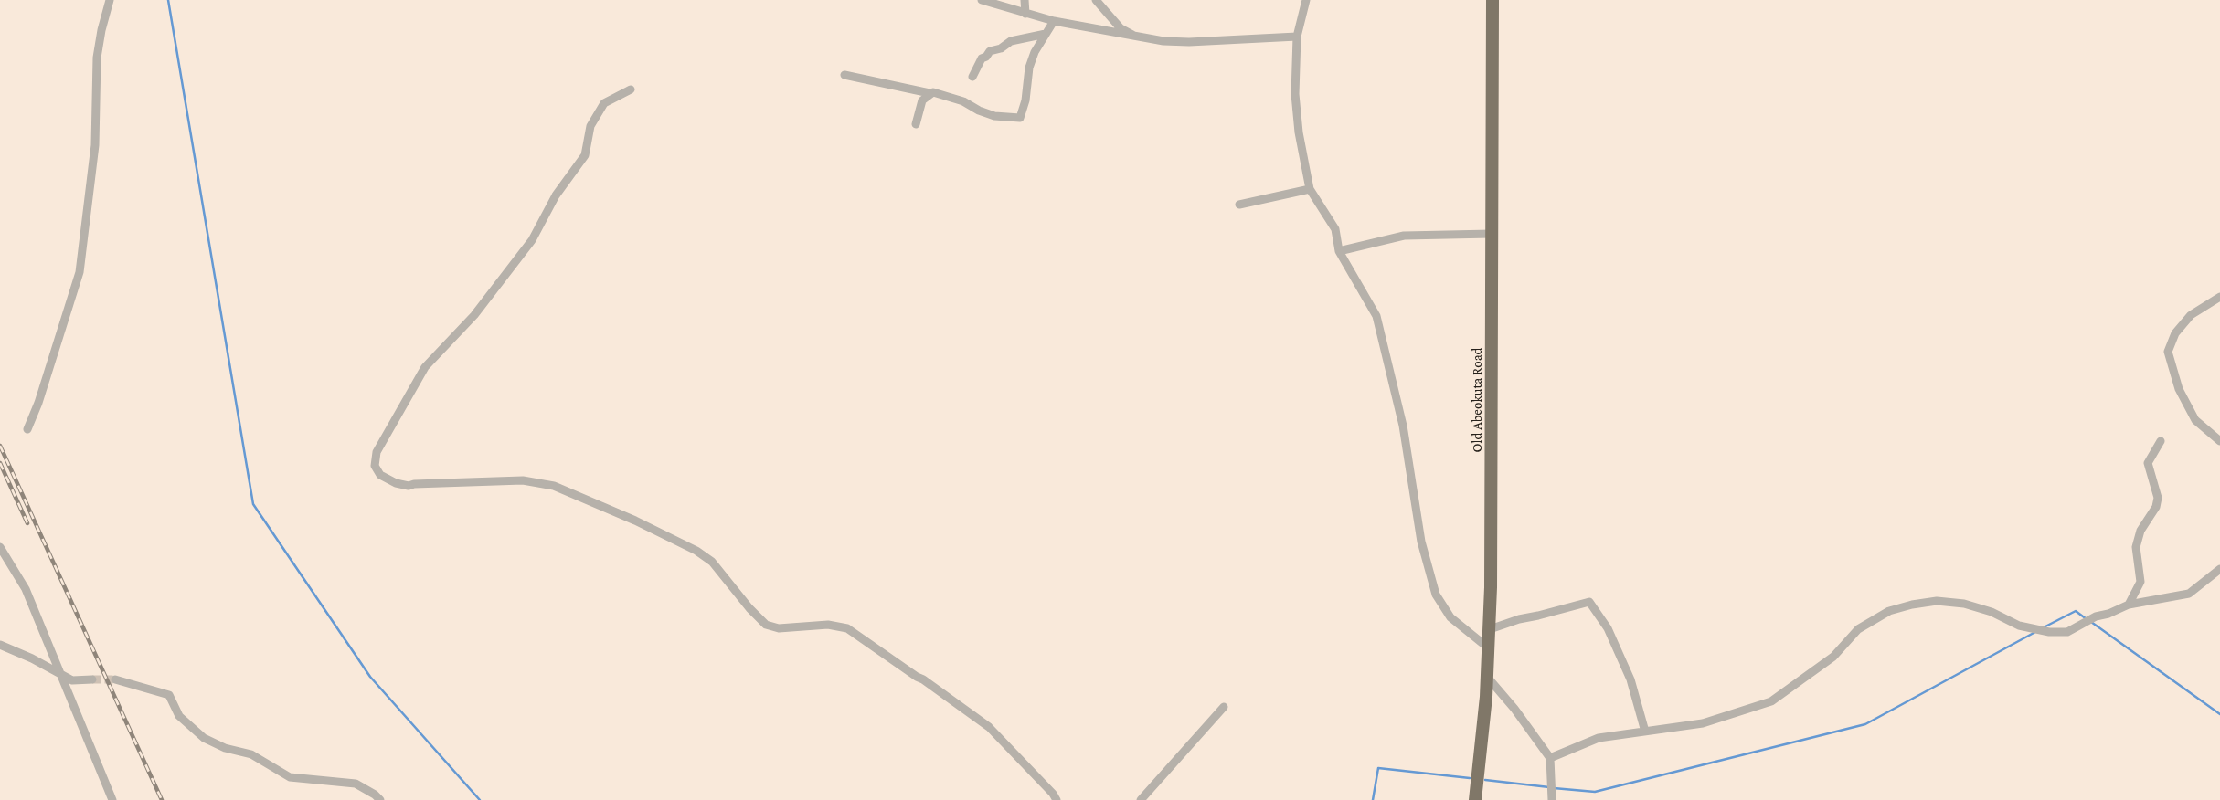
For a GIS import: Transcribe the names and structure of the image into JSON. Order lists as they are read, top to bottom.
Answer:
{
  "streets": {
    "highway": ["Old Abeokuta Road"]
  }
}
